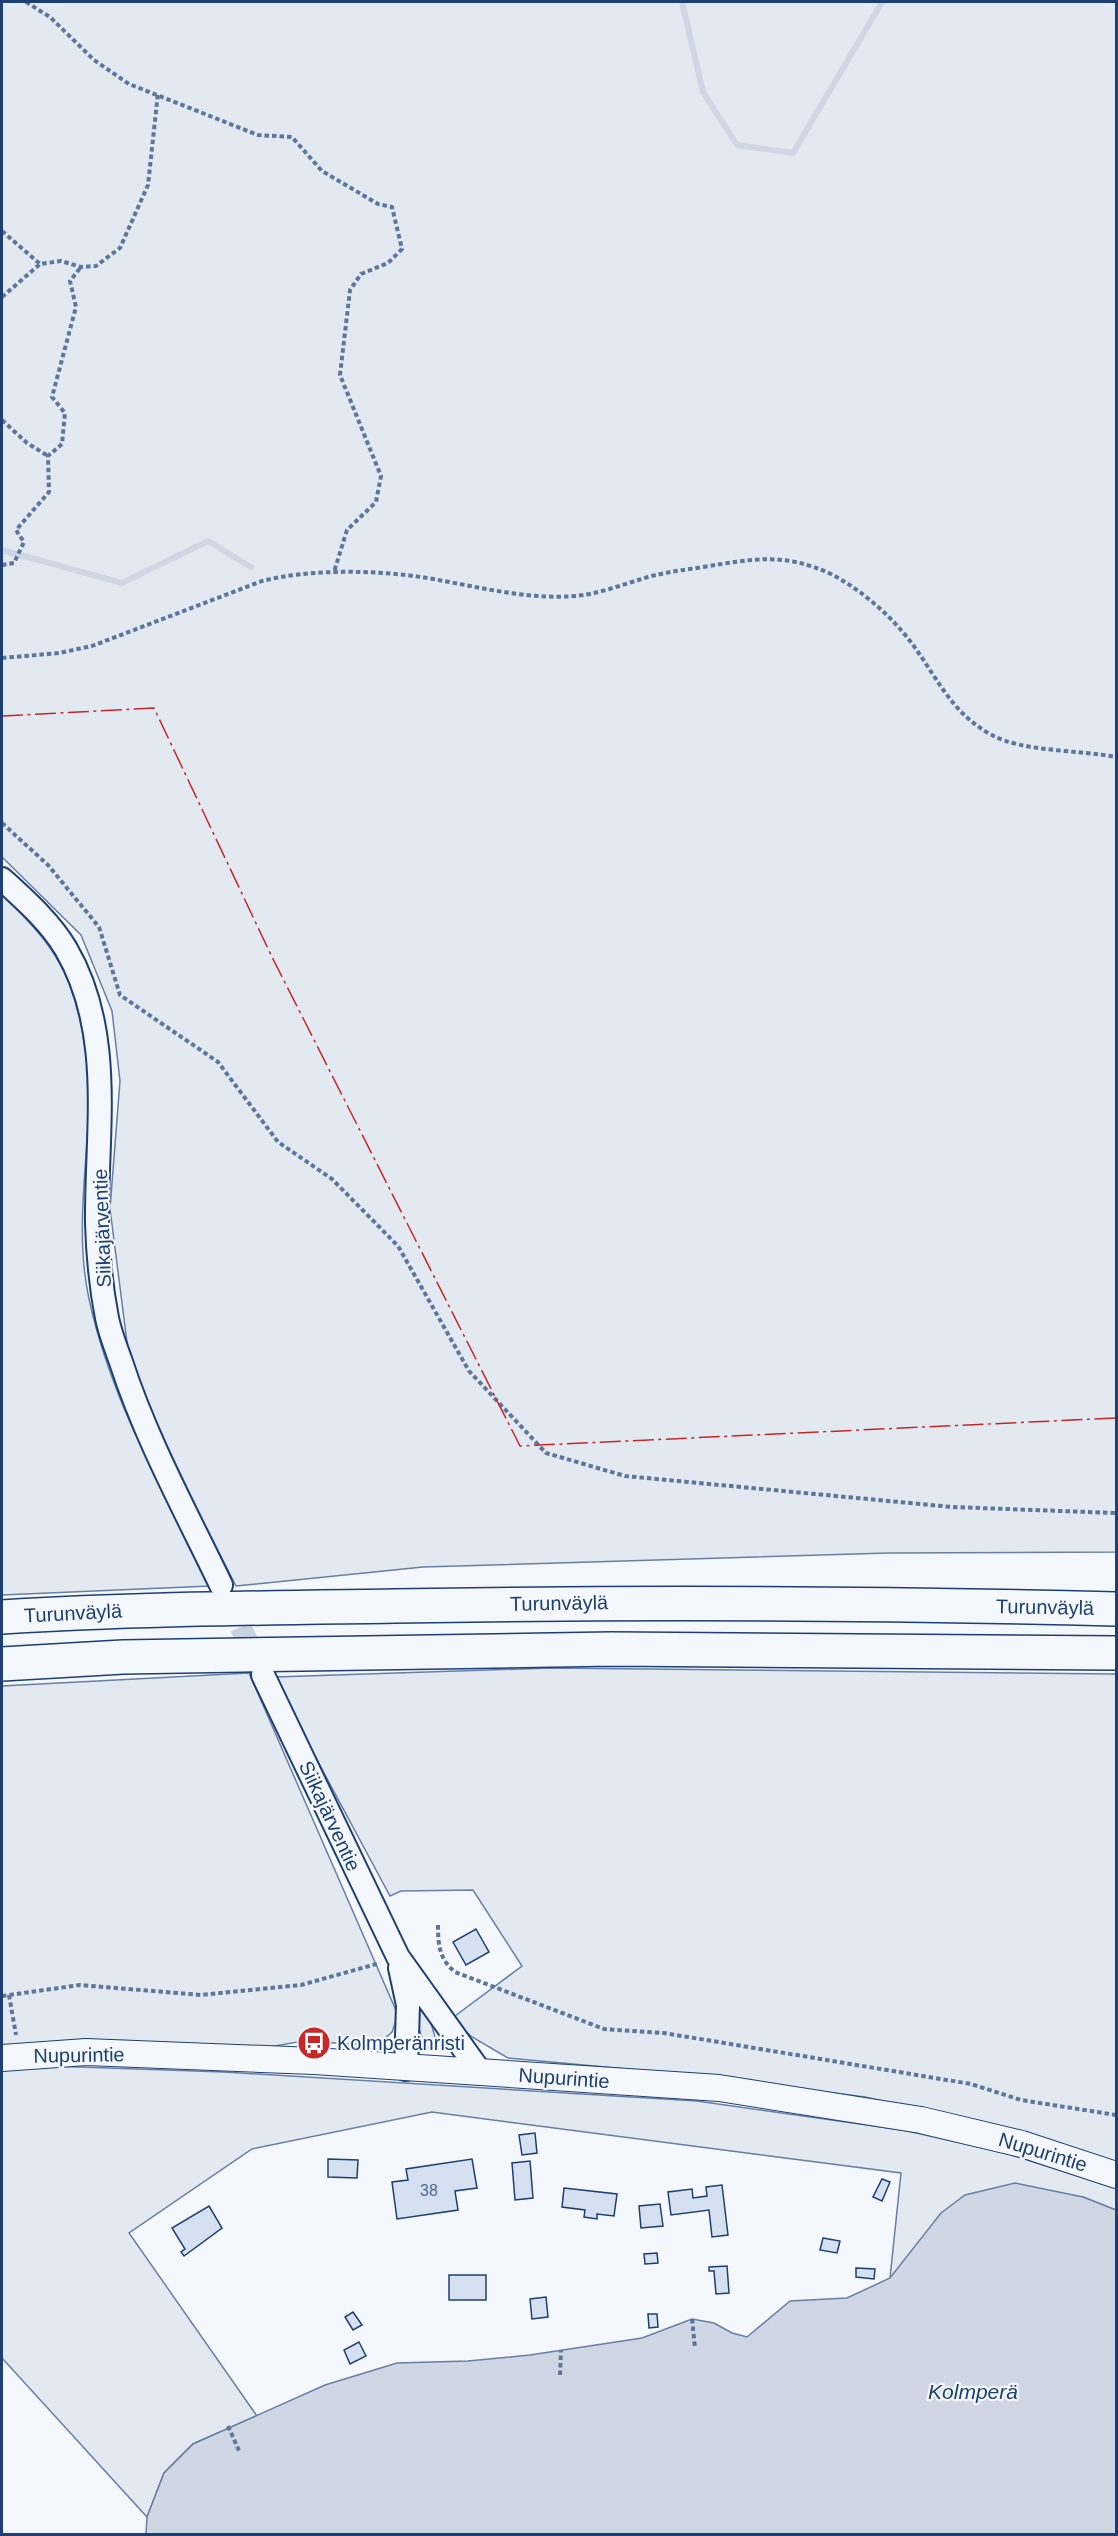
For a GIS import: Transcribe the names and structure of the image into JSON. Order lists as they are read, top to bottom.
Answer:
{
  "streets": {
    "highway": ["Turunväylä"],
    "main road": ["Nupurintie"],
    "street": ["Siikajärventie"]
  },
  "water": ["Kolmperä"],
  "places": {
    "bus stop": ["Kolmperänristi"]
  },
  "house_numbers": ["38"]
}
